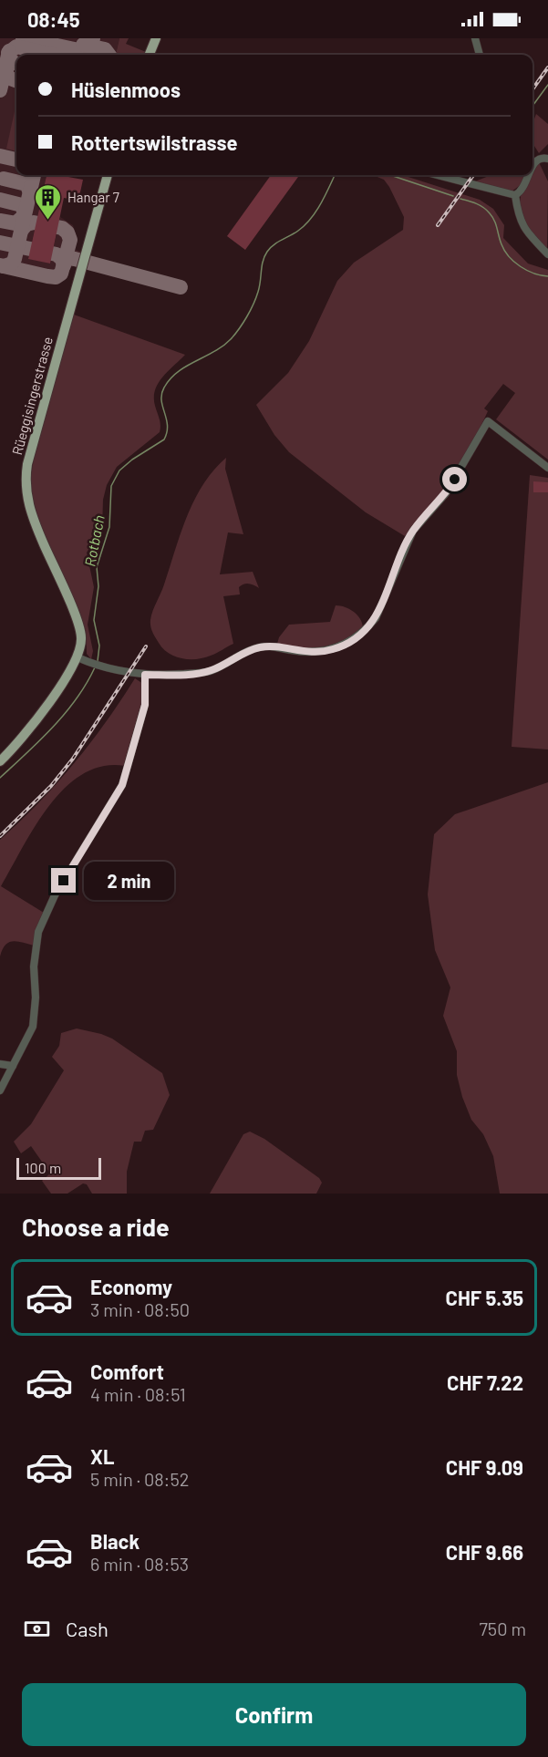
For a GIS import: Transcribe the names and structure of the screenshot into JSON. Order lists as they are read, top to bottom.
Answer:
{
  "streets": {
    "main road": ["Rüeggisingerstrasse"]
  },
  "water": ["Rotbach"],
  "places": {
    "building": ["Hangar 7"]
  },
  "scale_bar": "100 m",
  "page": {
    "status": "08:45",
    "banner": ["Hüslenmoos", "Rottertswilstrasse"],
    "bubble": "2 min",
    "scale": "100 m",
    "heading": "Choose a ride",
    "list": [
      {
        "name": "Economy",
        "note": "3 min · 08:50",
        "value": "CHF 5.35"
      },
      {
        "name": "Comfort",
        "note": "4 min · 08:51",
        "value": "CHF 7.22"
      },
      {
        "name": "XL",
        "note": "5 min · 08:52",
        "value": "CHF 9.09"
      },
      {
        "name": "Black",
        "note": "6 min · 08:53",
        "value": "CHF 9.66"
      }
    ],
    "pay": ["Cash", "750 m"],
    "buttons": "Confirm"
  }
}
